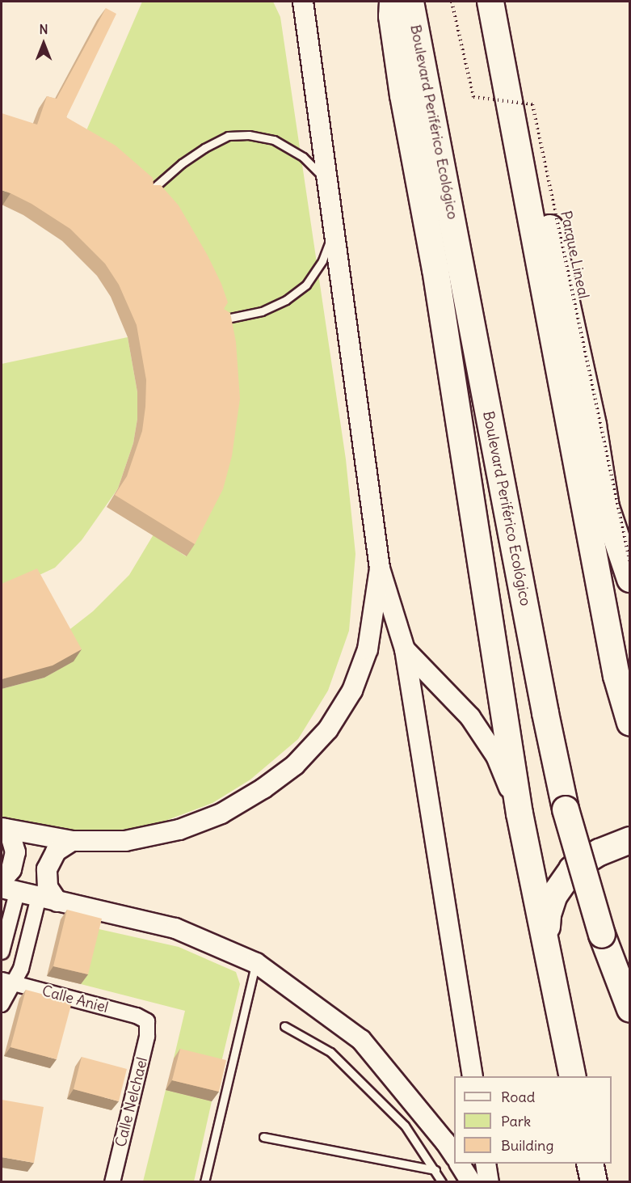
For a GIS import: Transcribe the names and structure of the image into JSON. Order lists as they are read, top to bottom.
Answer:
{
  "streets": {
    "highway": ["Boulevard Periférico Ecológico"],
    "street": ["Calle Aniel", "Calle Nelchael"],
    "path": ["Parque Lineal"]
  },
  "crossings": [
    ["Calle Aniel", "Calle Nelchael"]
  ],
  "legend": ["Road", "Park", "Building"],
  "north": "top"
}
